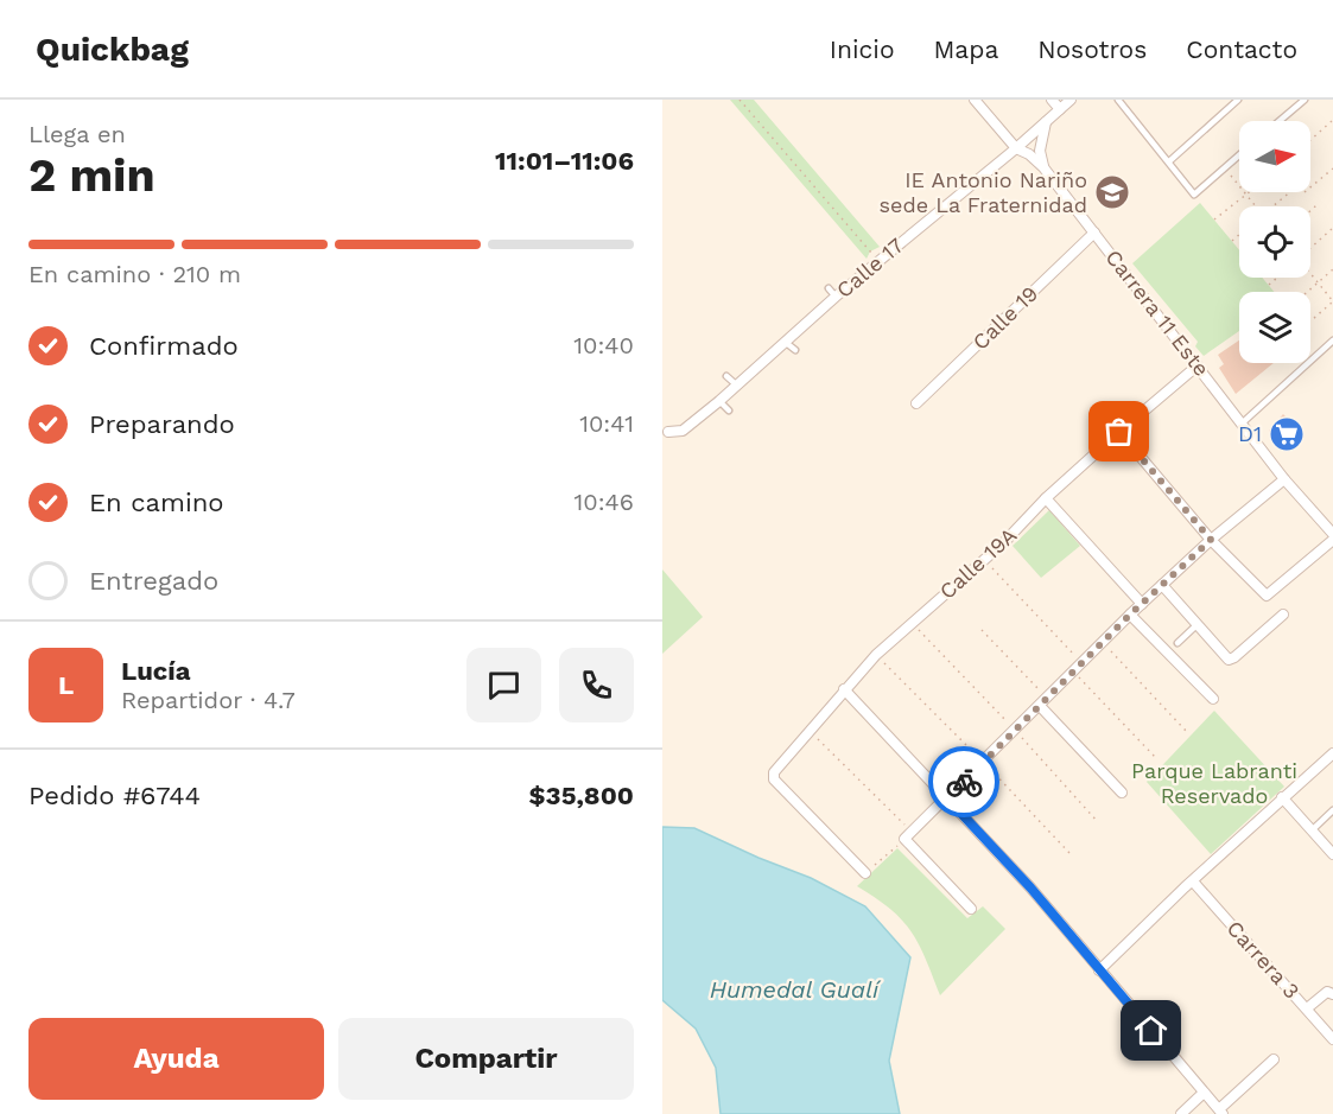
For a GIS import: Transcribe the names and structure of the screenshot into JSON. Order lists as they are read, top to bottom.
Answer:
{
  "streets": {
    "street": [
      "Calle 17",
      "Carrera 11 Este",
      "Calle 19",
      "Calle 19A",
      "Carrera 3"
    ]
  },
  "crossings": [
    ["Calle 17", "Carrera 11 Este"],
    ["Carrera 11 Este", "Calle 19"],
    ["Carrera 11 Este", "Calle 19A"]
  ],
  "water": ["Humedal Gualí"],
  "parks": ["Parque Labranti Reservado"],
  "places": {
    "school or university": ["IE Antonio Nariño sede La Fraternidad"],
    "supermarket": ["D1"]
  },
  "north": "right",
  "page": {
    "header": "Quickbag",
    "nav": [
      "Inicio",
      "Mapa",
      "Nosotros",
      "Contacto"
    ],
    "heading": ["2 min", "Llega en", "11:01–11:06"],
    "panel": [
      "Lucía",
      "Repartidor · 4.7",
      "Pedido #6744",
      "$35,800"
    ],
    "bar": "En camino · 210 m",
    "list": [
      ["Confirmado", "10:40"],
      ["Preparando", "10:41"],
      ["En camino", "10:46"],
      "Entregado"
    ],
    "round": "L",
    "buttons": ["Ayuda", "Compartir"]
  }
}
